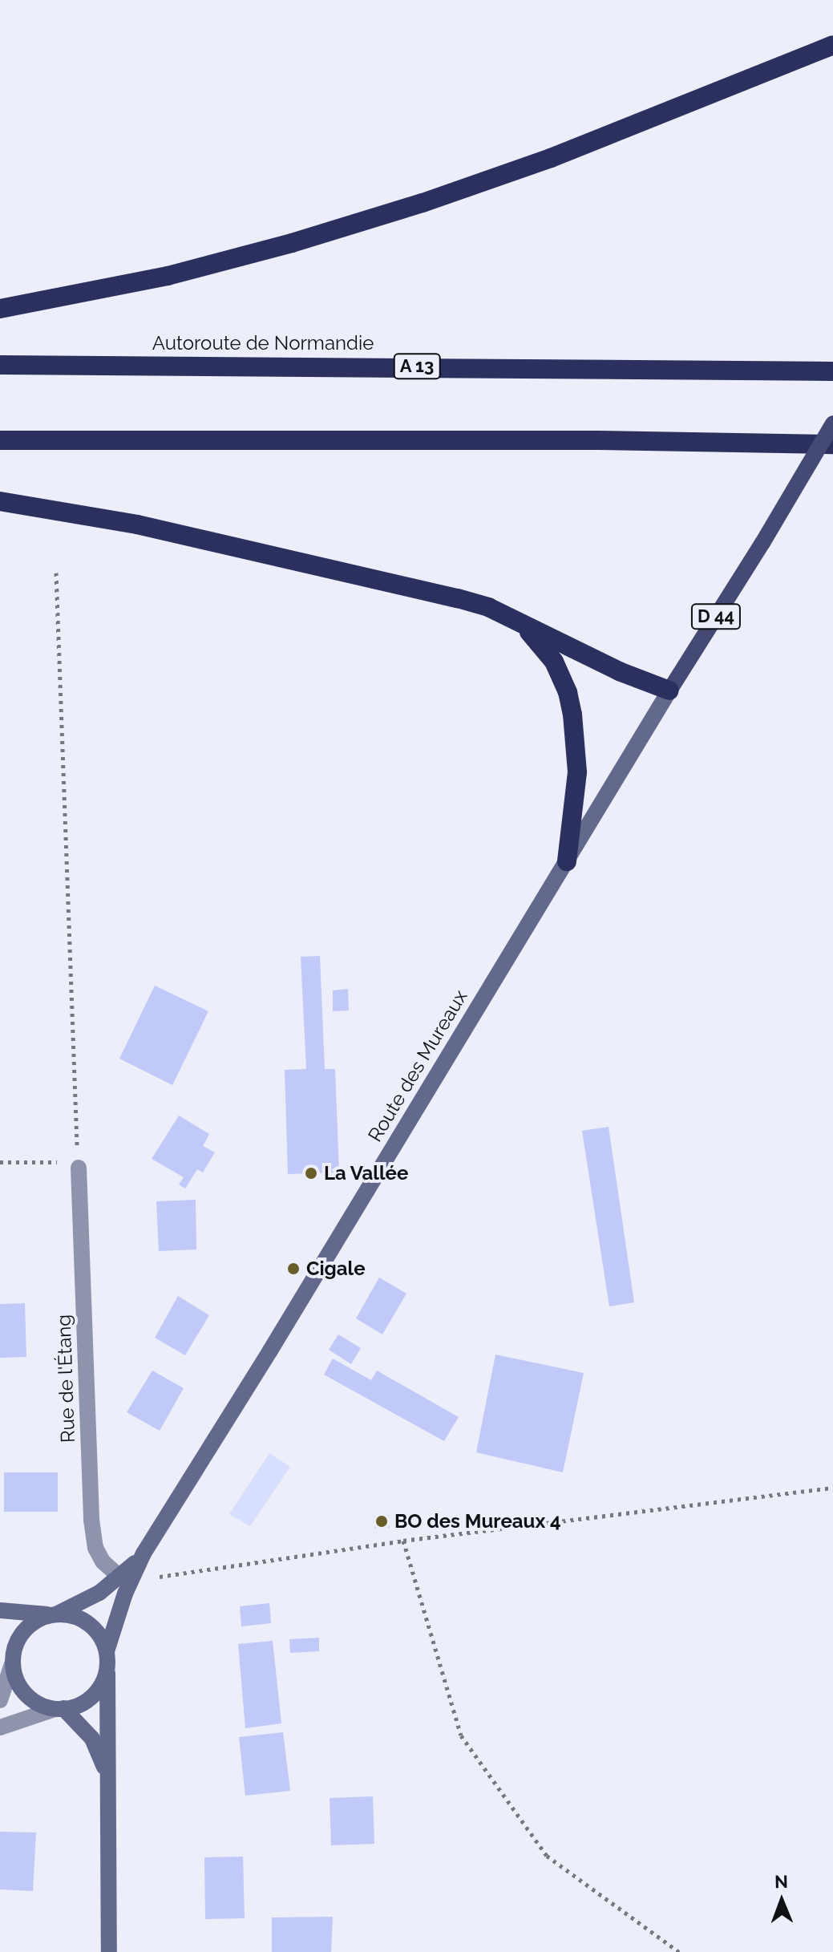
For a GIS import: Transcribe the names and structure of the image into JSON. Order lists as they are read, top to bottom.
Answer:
{
  "streets": {
    "highway": ["Autoroute de Normandie", "A 13"],
    "main road": ["D 44"],
    "street": ["Route des Mureaux", "Rue de l'Étang"]
  },
  "crossings": [
    ["D 44", "Route des Mureaux"],
    ["Route des Mureaux", "Rue de l'Étang"]
  ],
  "places": ["La Vallée", "Cigale", "BO des Mureaux 4"],
  "north": "top"
}
